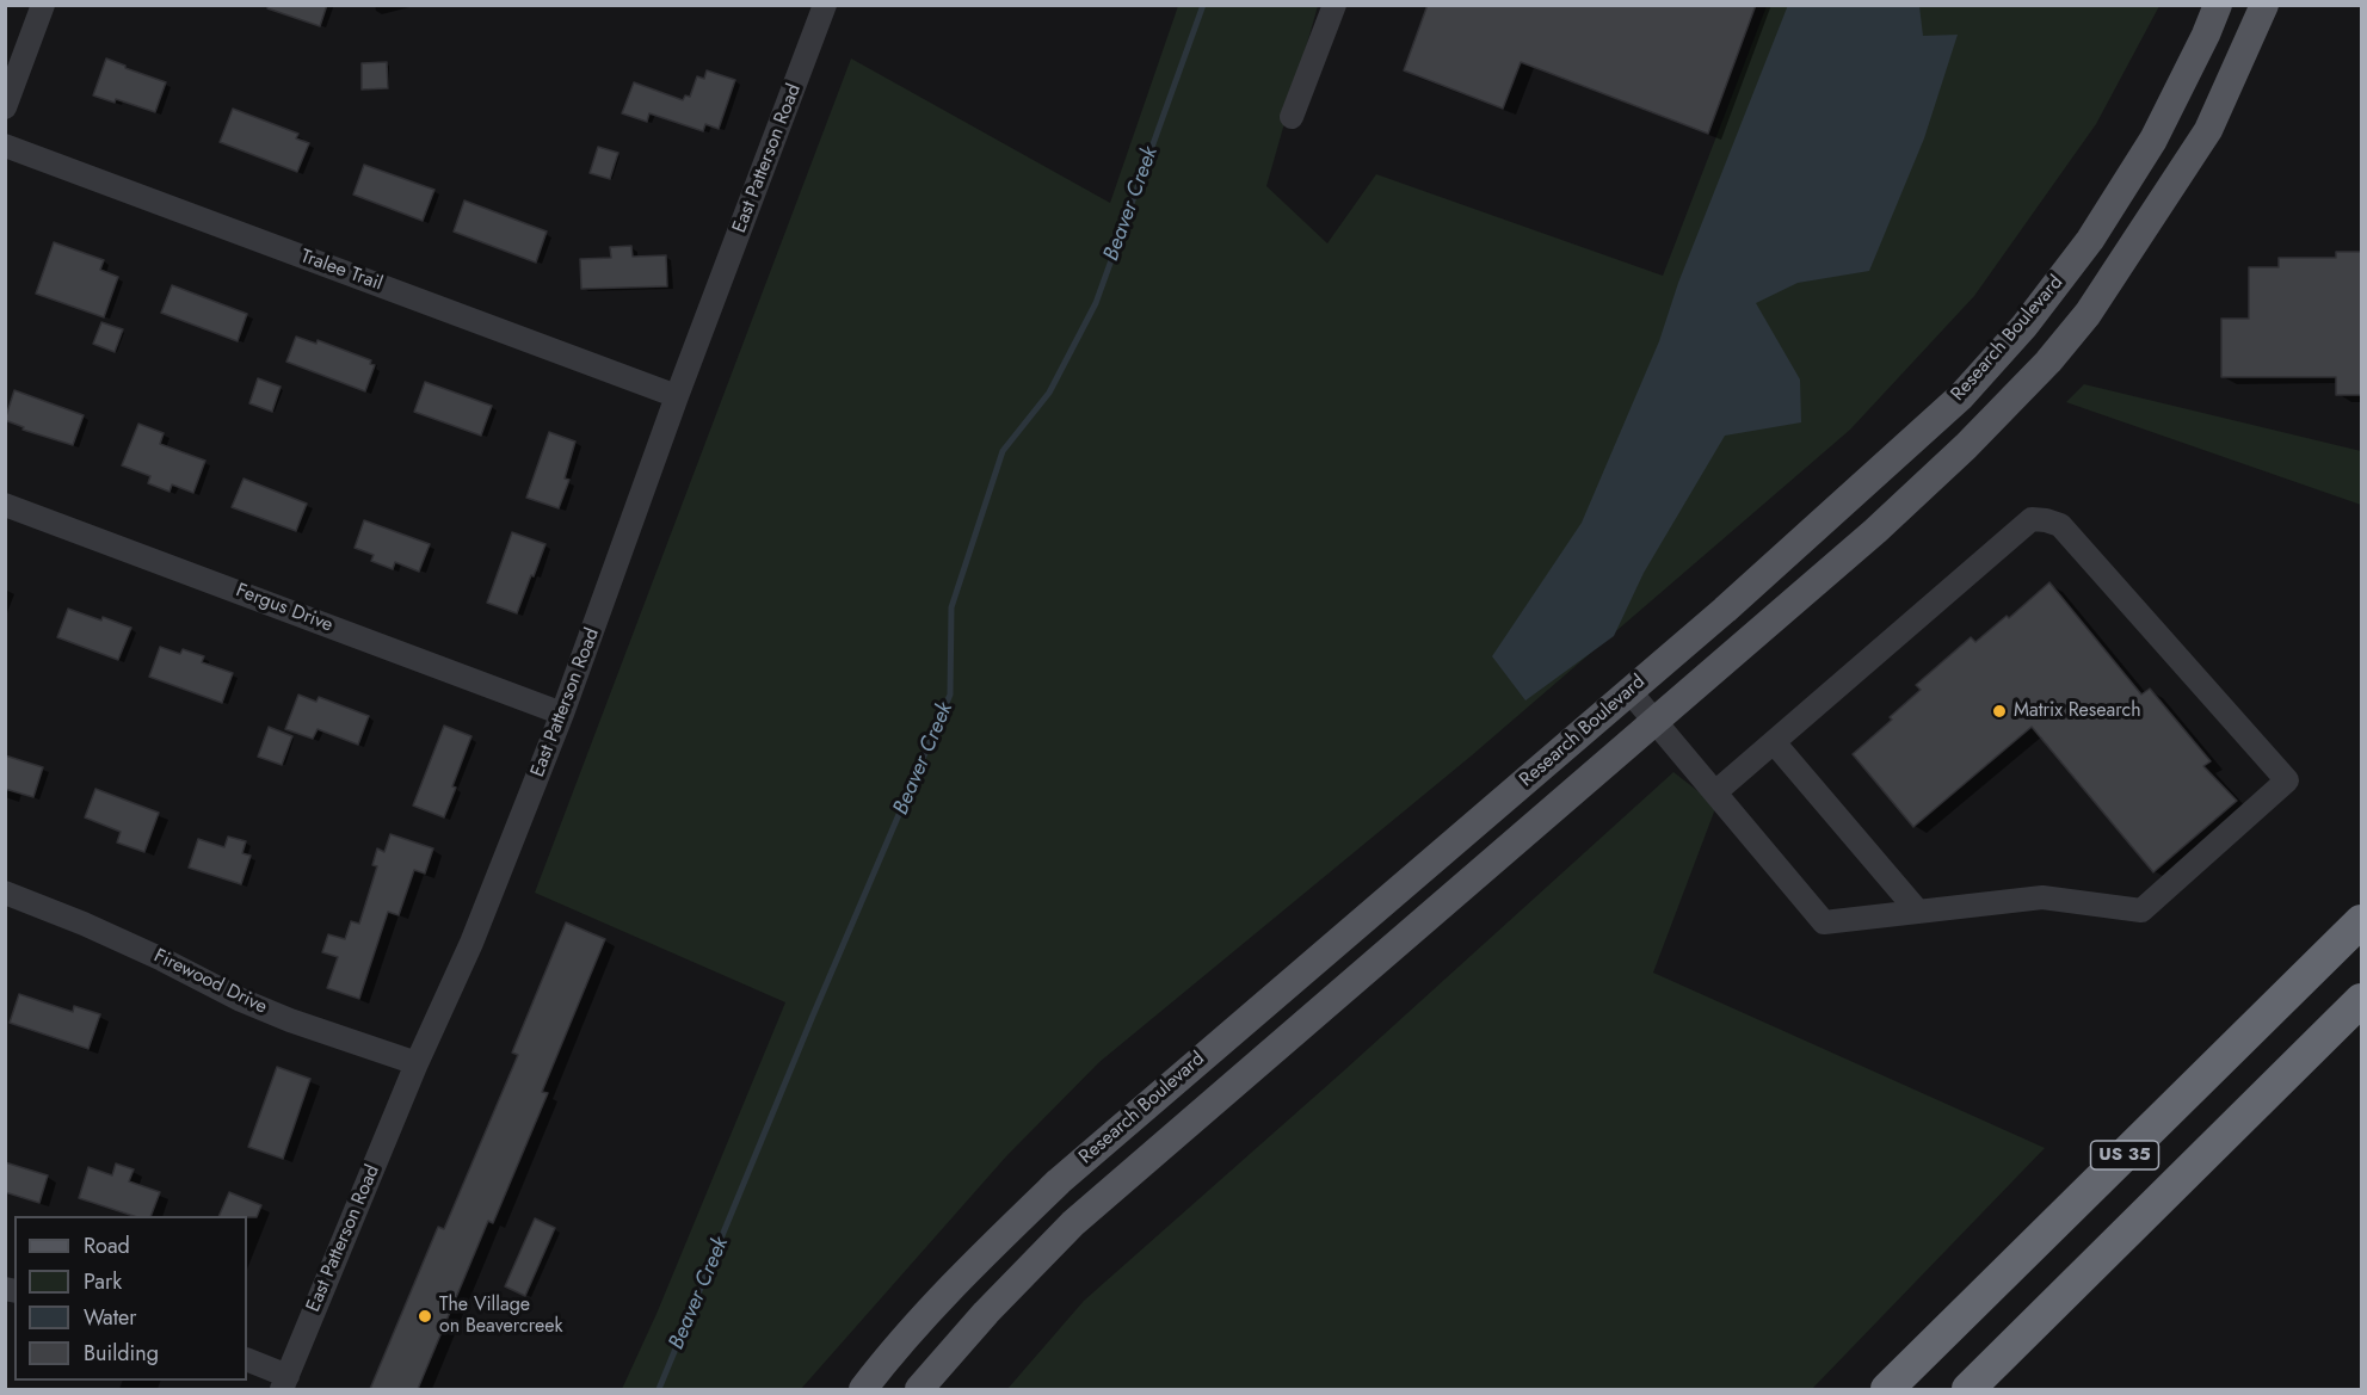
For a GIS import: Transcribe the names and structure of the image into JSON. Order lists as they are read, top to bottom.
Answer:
{
  "streets": {
    "highway": ["US 35"],
    "main road": ["Research Boulevard"],
    "street": [
      "East Patterson Road",
      "Tralee Trail",
      "Fergus Drive",
      "Firewood Drive"
    ]
  },
  "crossings": [
    ["East Patterson Road", "Tralee Trail"],
    ["East Patterson Road", "Fergus Drive"],
    ["East Patterson Road", "Firewood Drive"]
  ],
  "water": ["Beaver Creek"],
  "places": ["Matrix Research", "The Village on Beavercreek"],
  "legend": [
    "Road",
    "Park",
    "Water",
    "Building"
  ]
}
